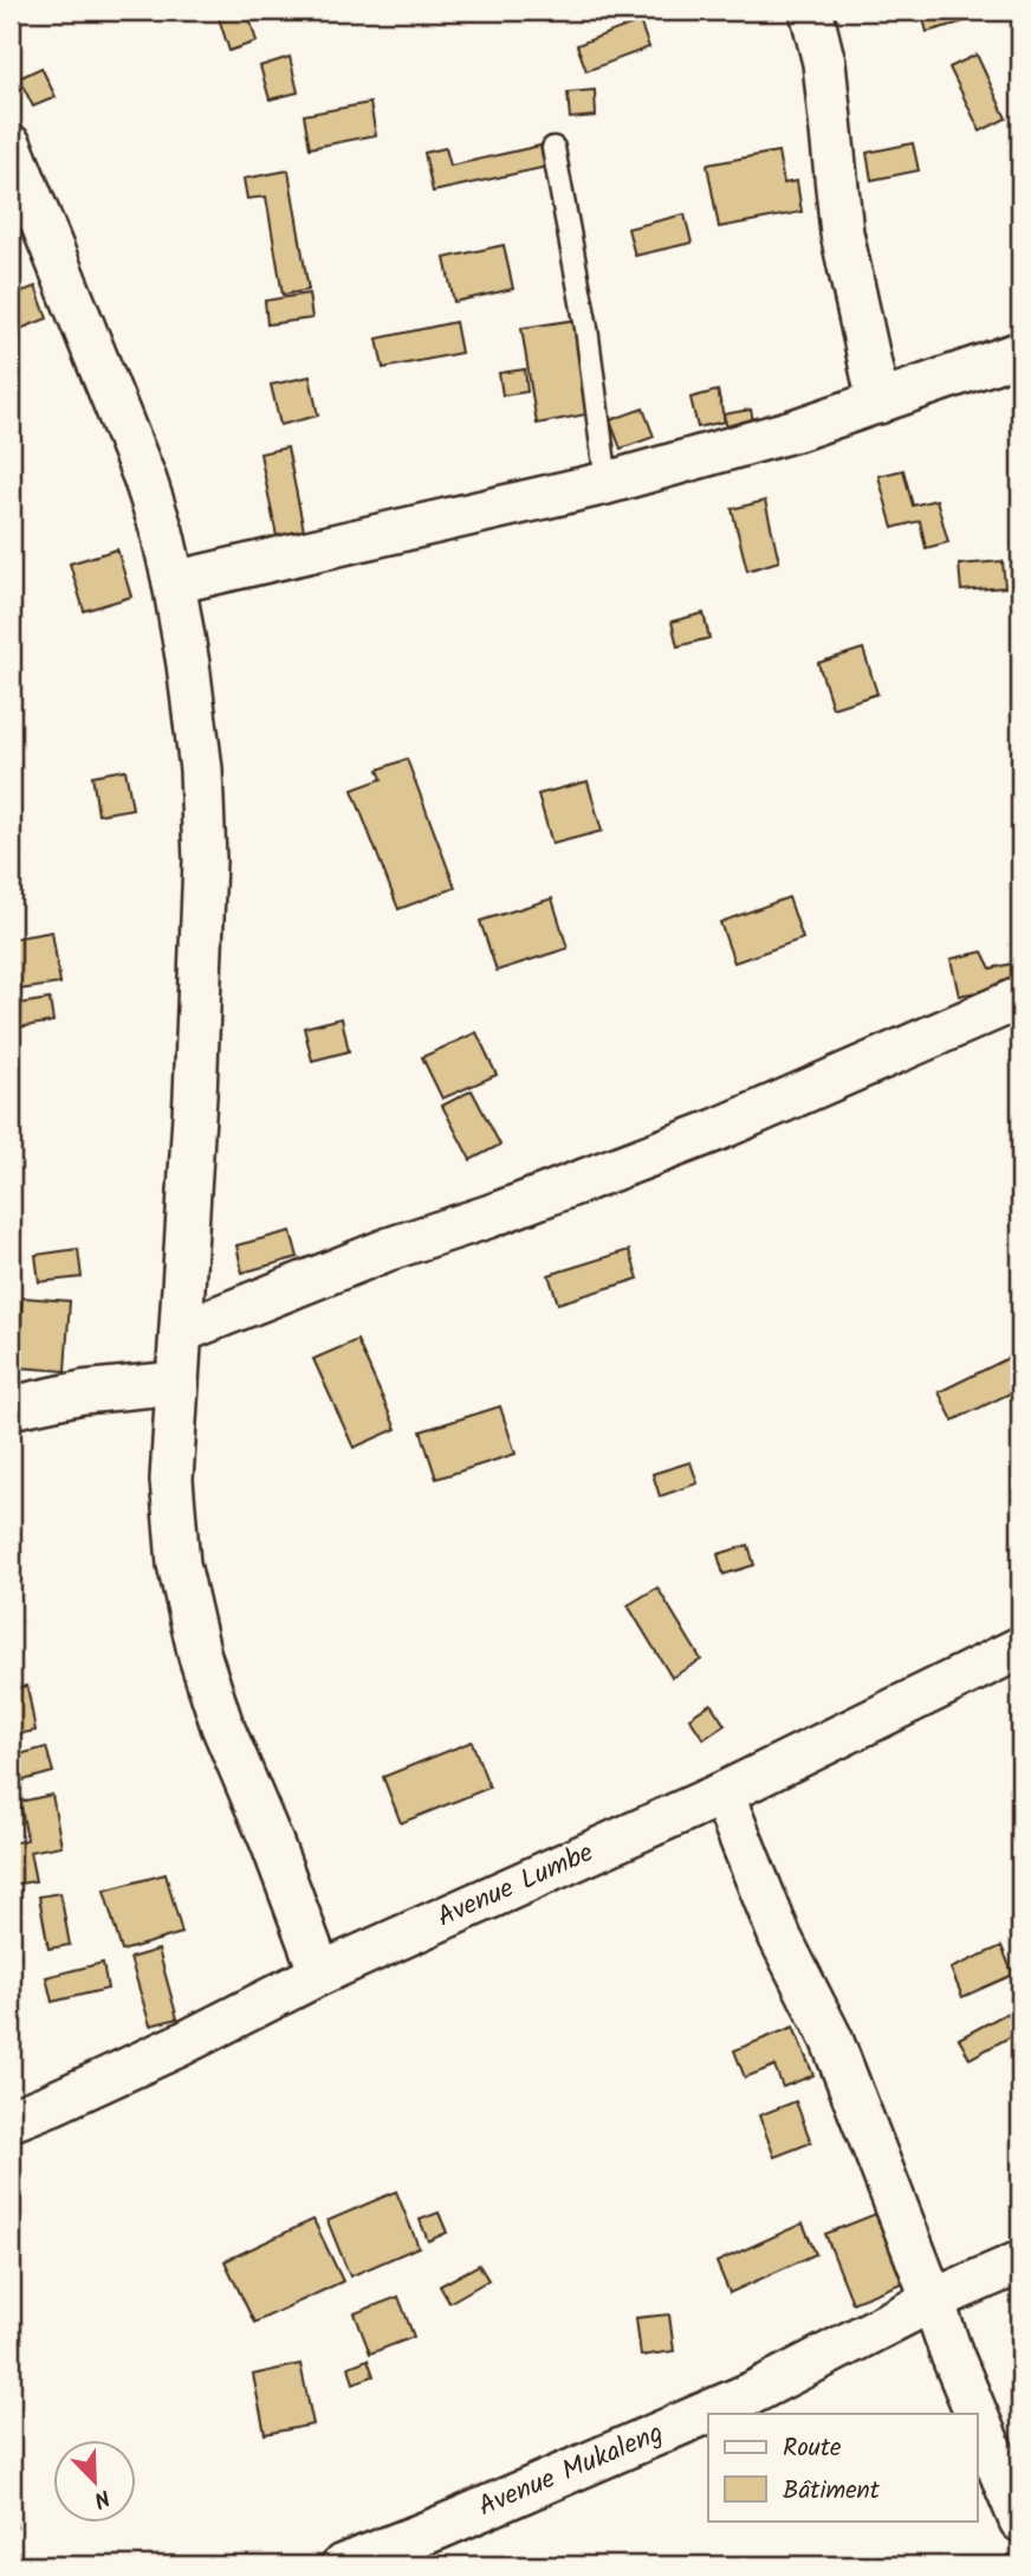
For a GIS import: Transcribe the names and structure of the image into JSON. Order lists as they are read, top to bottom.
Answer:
{
  "streets": {
    "street": ["Avenue Lumbe", "Avenue Mukaleng"]
  },
  "legend": ["Route", "Bâtiment"],
  "north": "bottom right"
}
